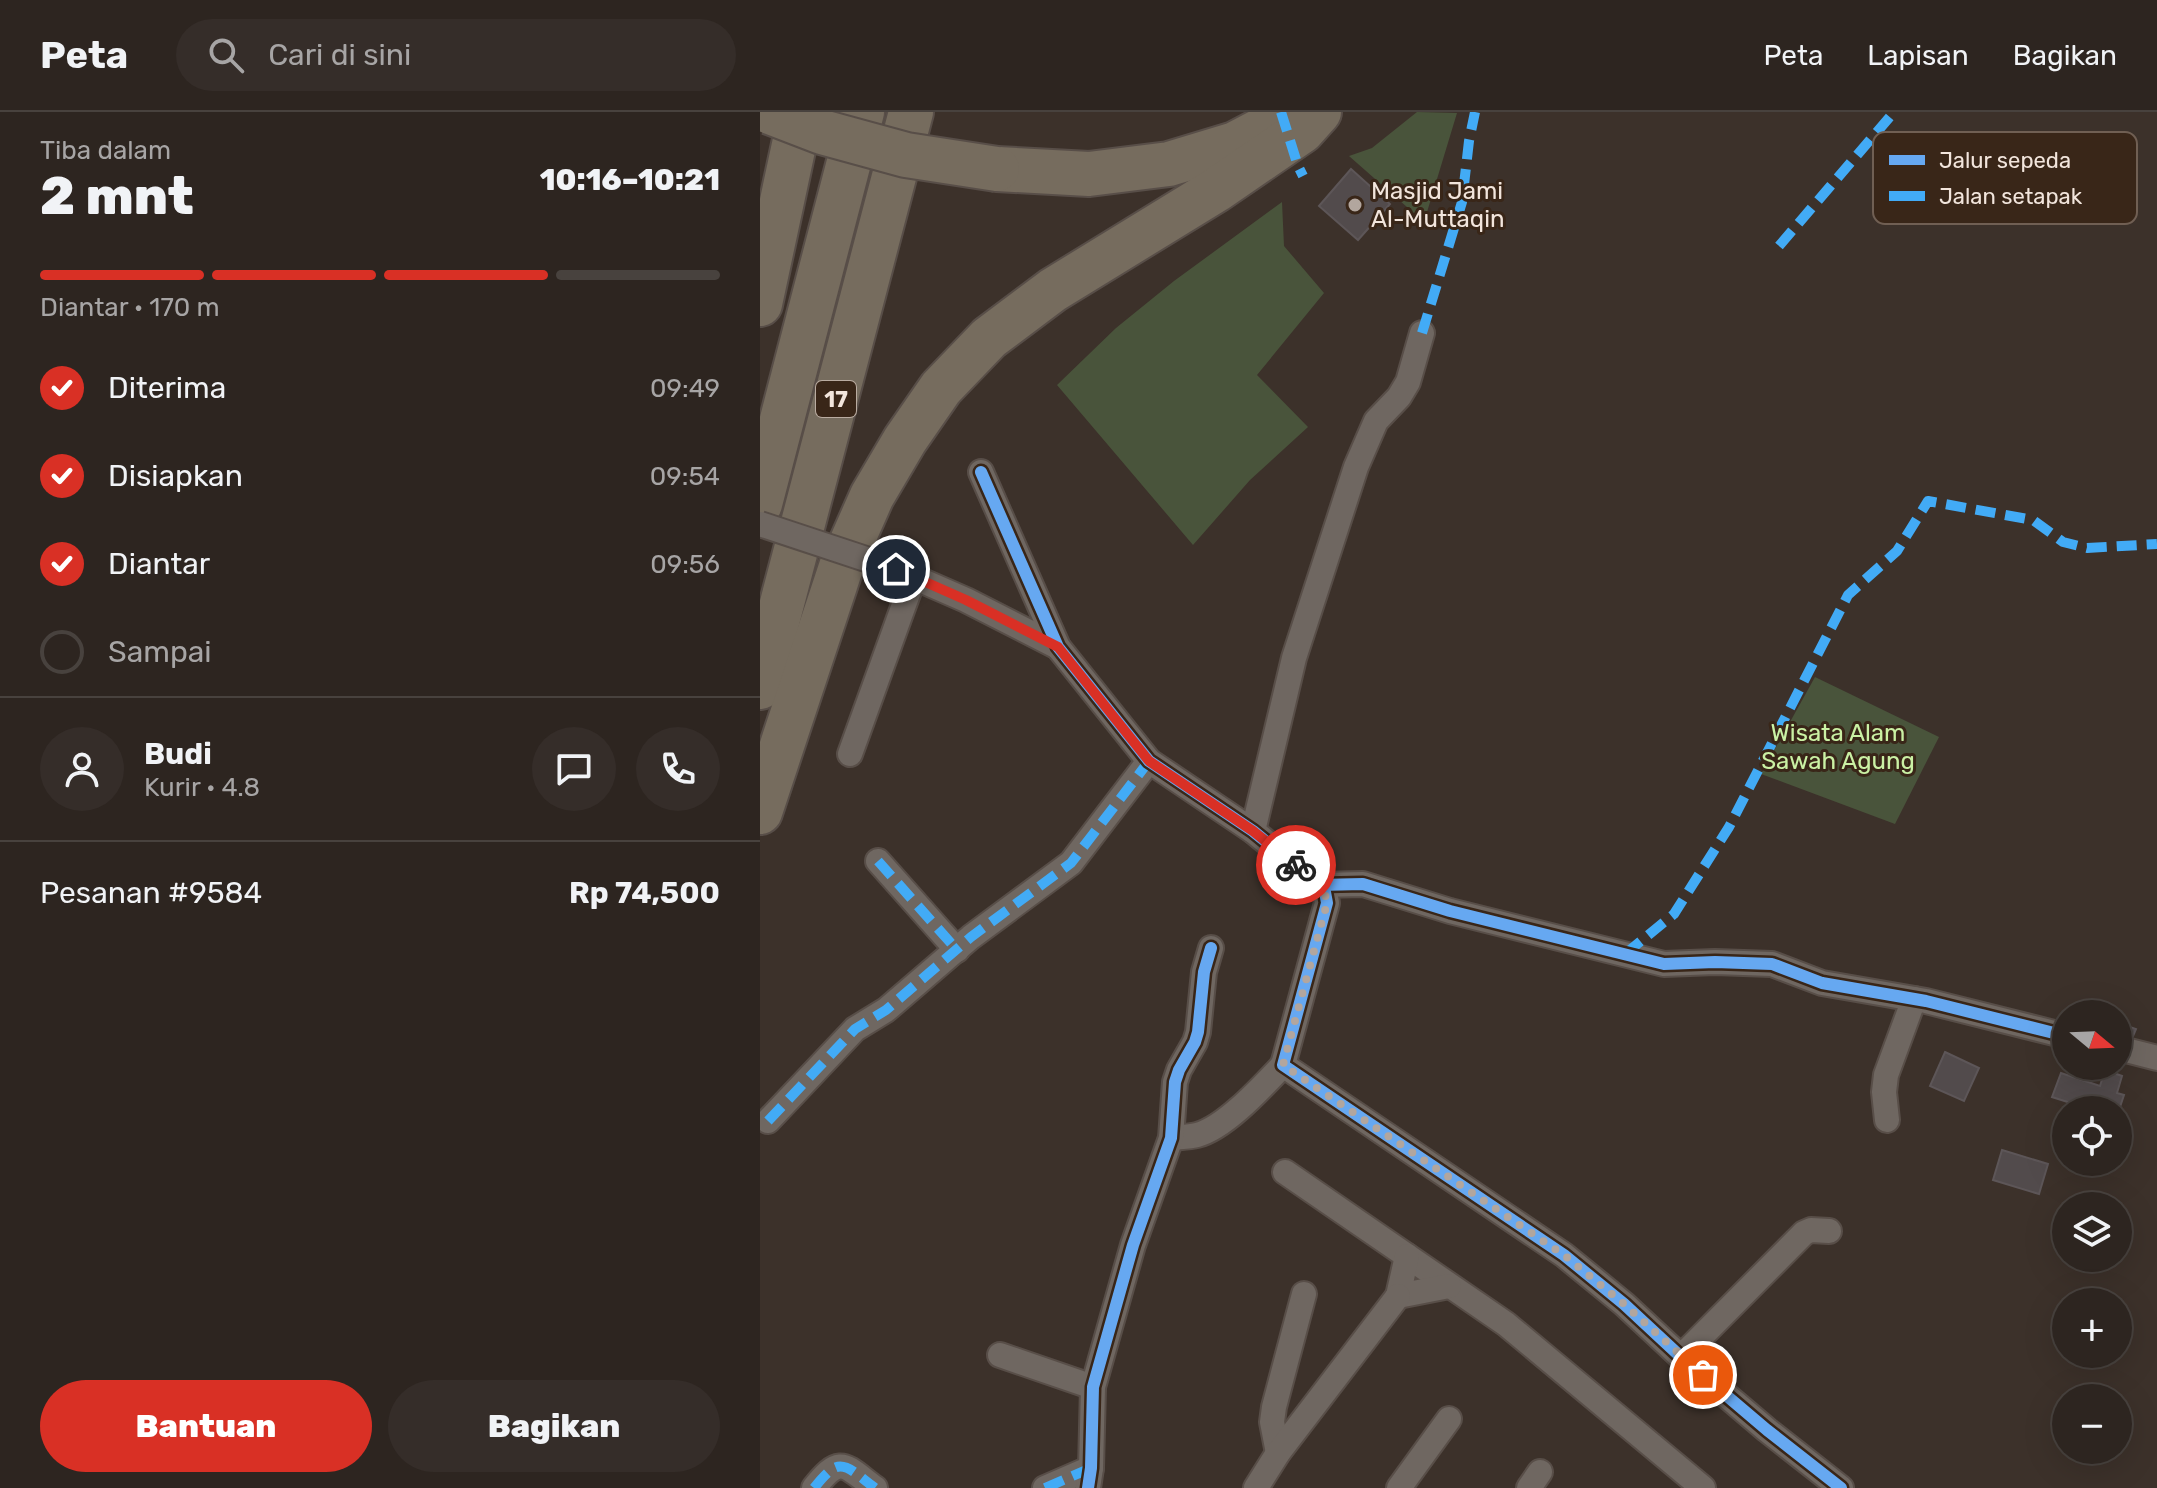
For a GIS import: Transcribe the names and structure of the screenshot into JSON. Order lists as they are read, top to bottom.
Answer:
{
  "streets": {
    "highway": ["17"]
  },
  "parks": ["Wisata Alam Sawah Agung"],
  "places": ["Masjid Jami Al-Muttaqin"],
  "legend": ["Jalur sepeda", "Jalan setapak"],
  "north": "right",
  "page": {
    "header": "Peta",
    "search": "Cari di sini",
    "nav": ["Peta", "Lapisan", "Bagikan"],
    "heading": ["2 mnt", "Tiba dalam", "10:16–10:21"],
    "panel": [
      "Budi",
      "Kurir · 4.8",
      "Pesanan #9584",
      "Rp 74,500"
    ],
    "bar": "Diantar · 170 m",
    "list": [
      ["Diterima", "09:49"],
      ["Disiapkan", "09:54"],
      ["Diantar", "09:56"],
      "Sampai"
    ],
    "map_buttons": ["+", "−"],
    "buttons": ["Bantuan", "Bagikan"]
  }
}
